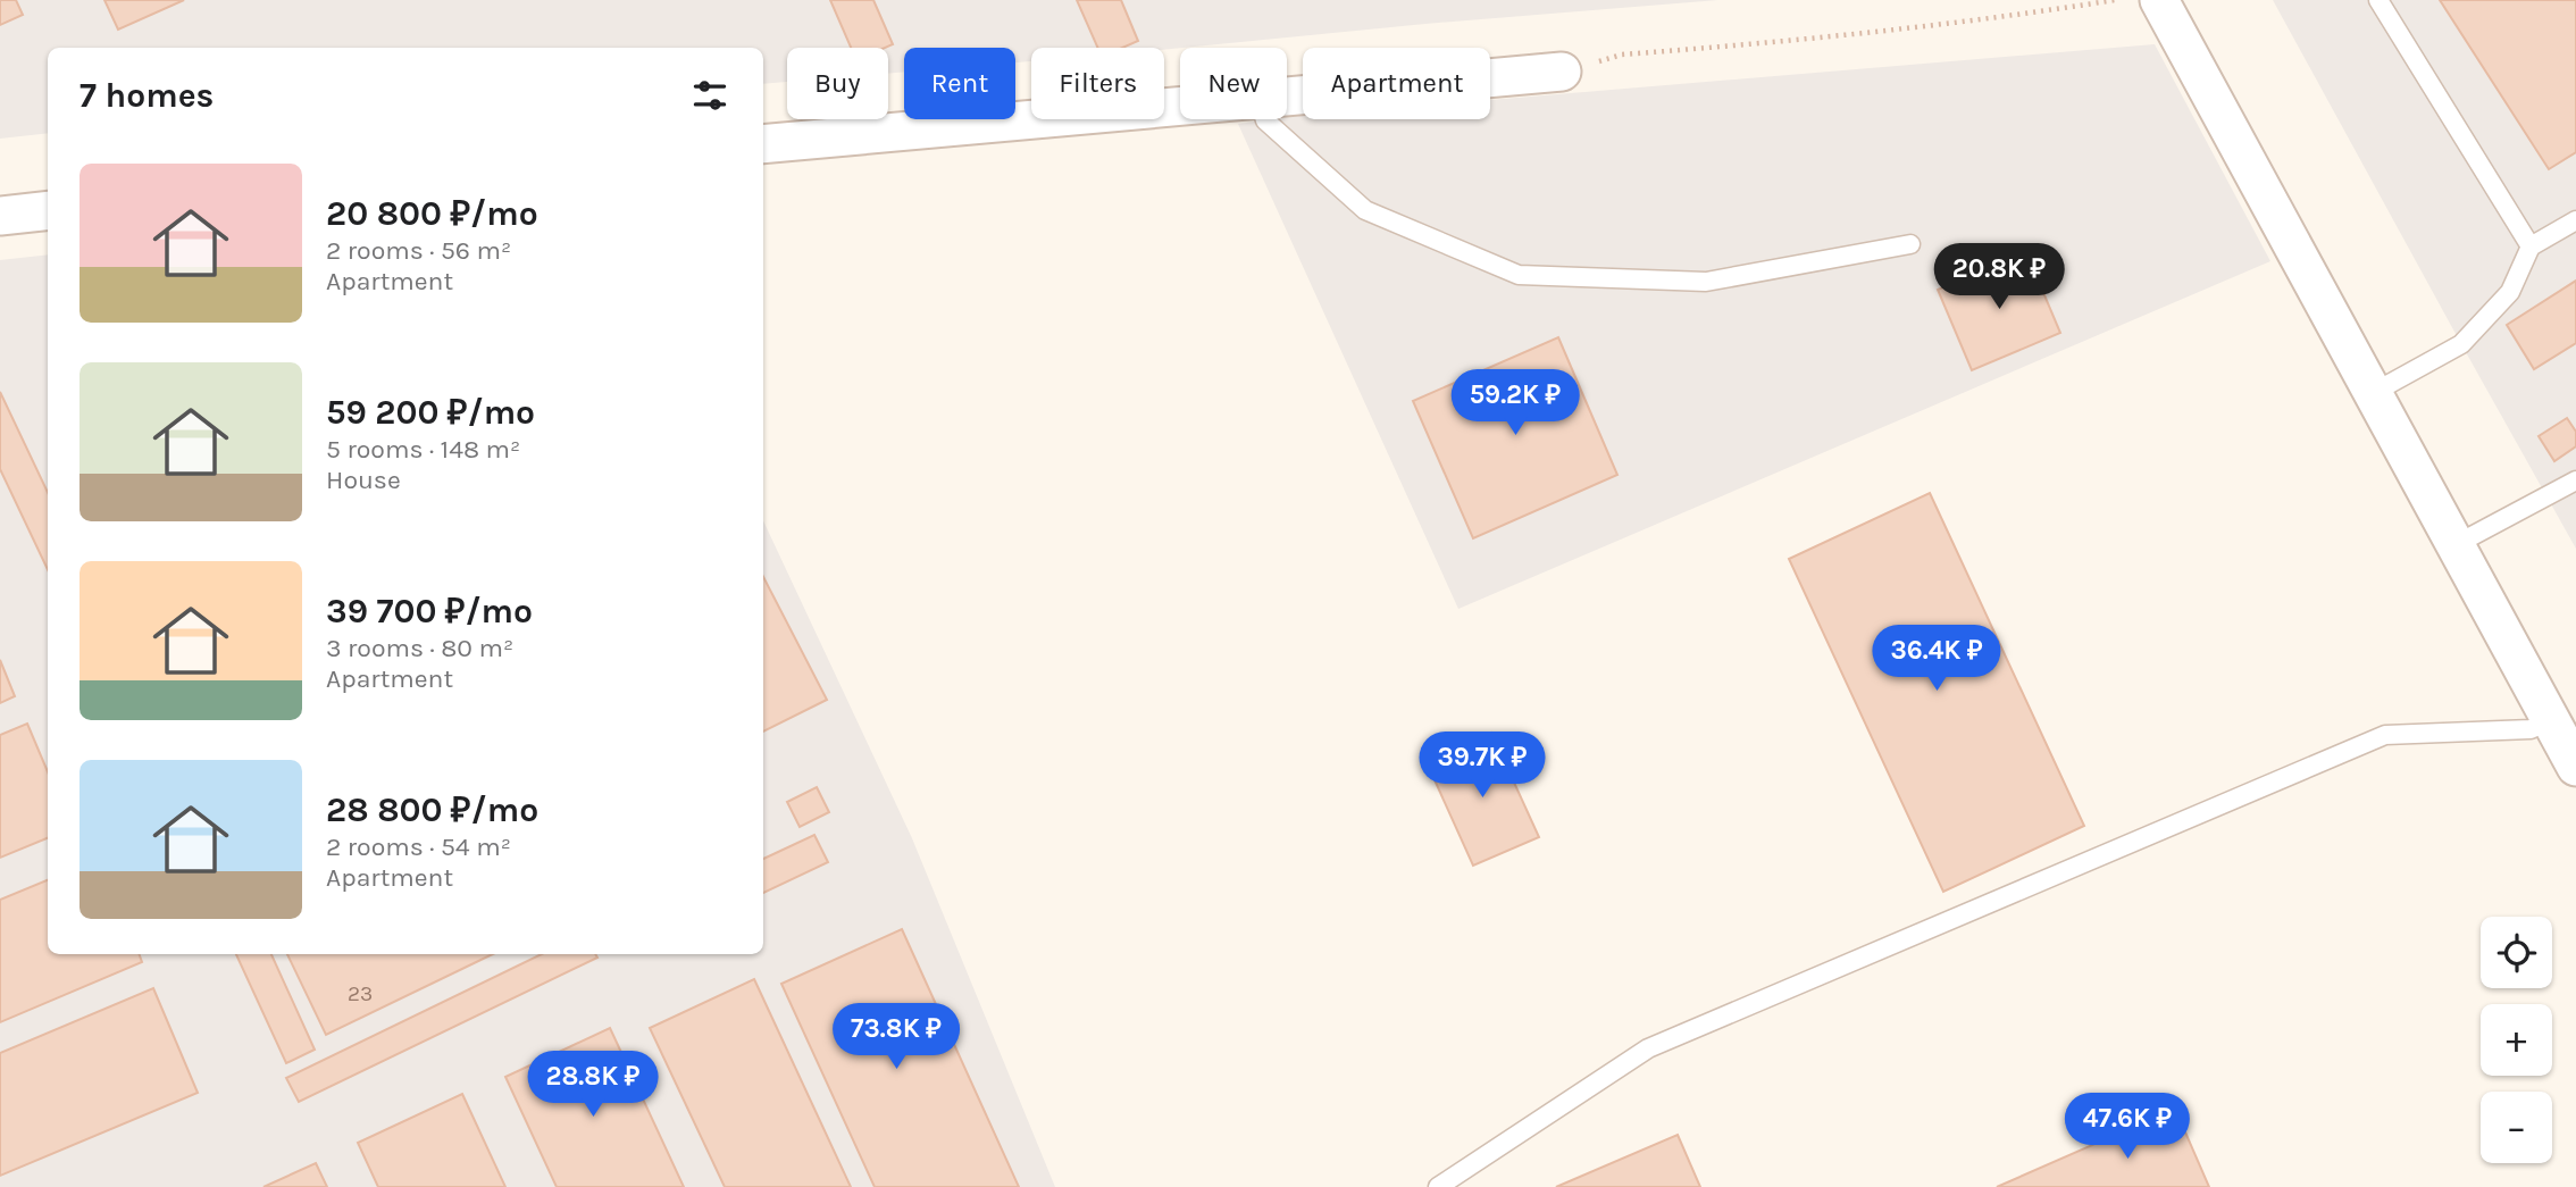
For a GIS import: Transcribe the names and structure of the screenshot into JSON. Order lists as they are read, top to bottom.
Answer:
{
  "house_numbers": ["23"],
  "page": {
    "chip": [
      "Buy",
      "Rent",
      "Filters",
      "New",
      "Apartment"
    ],
    "heading": "7 homes",
    "list": [
      {
        "name": "20 800 ₽/mo",
        "note": "2 rooms · 56 m² · Apartment"
      },
      {
        "name": "59 200 ₽/mo",
        "note": "5 rooms · 148 m² · House"
      },
      {
        "name": "39 700 ₽/mo",
        "note": "3 rooms · 80 m² · Apartment"
      },
      {
        "name": "28 800 ₽/mo",
        "note": "2 rooms · 54 m² · Apartment"
      }
    ],
    "price": [
      "20.8K ₽",
      "59.2K ₽",
      "36.4K ₽",
      "39.7K ₽",
      "73.8K ₽",
      "28.8K ₽",
      "47.6K ₽"
    ],
    "map_buttons": ["+", "−"]
  }
}
